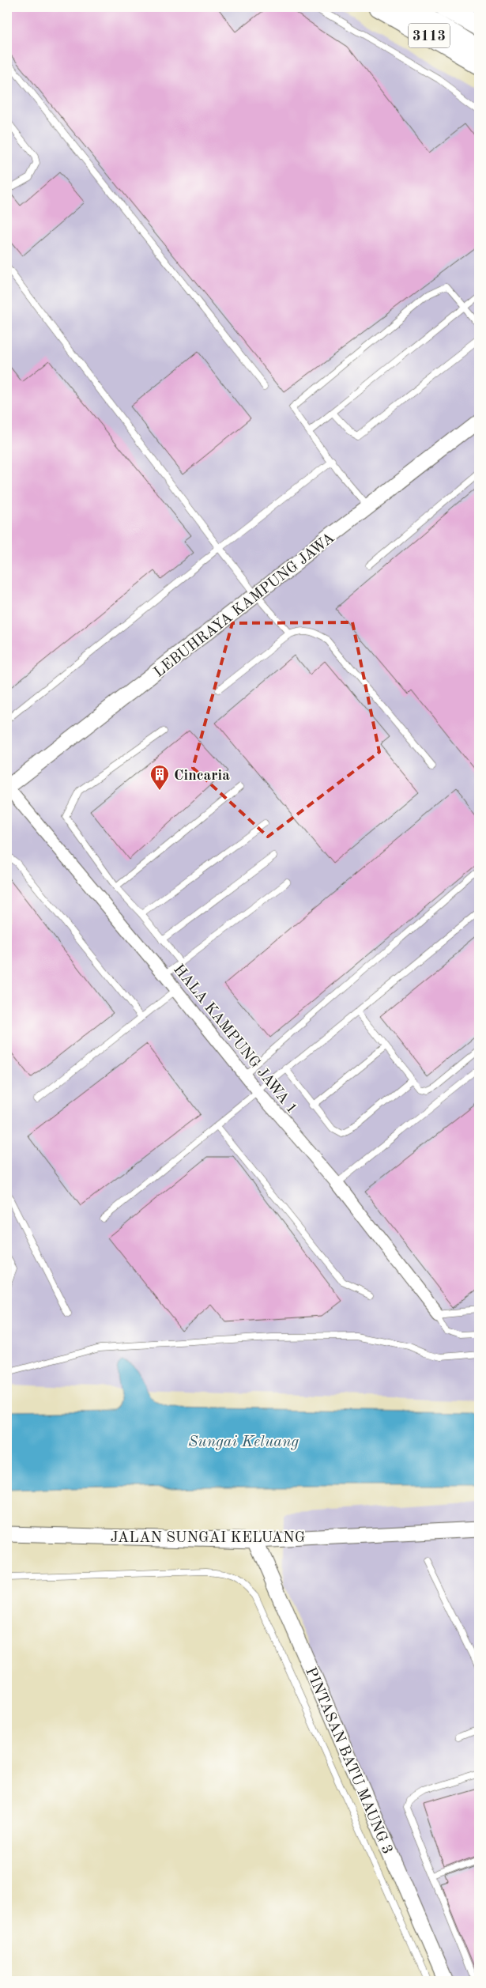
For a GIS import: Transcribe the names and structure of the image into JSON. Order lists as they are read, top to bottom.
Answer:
{
  "streets": {
    "highway": ["3113"],
    "street": [
      "LEBUHRAYA KAMPUNG JAWA",
      "HALA KAMPUNG JAWA 1",
      "JALAN SUNGAI KELUANG",
      "PINTASAN BATU MAUNG 3"
    ]
  },
  "crossings": [
    ["LEBUHRAYA KAMPUNG JAWA", "HALA KAMPUNG JAWA 1"],
    ["JALAN SUNGAI KELUANG", "PINTASAN BATU MAUNG 3"]
  ],
  "water": ["Sungai Keluang"],
  "places": {
    "building": ["Cincaria"]
  }
}
